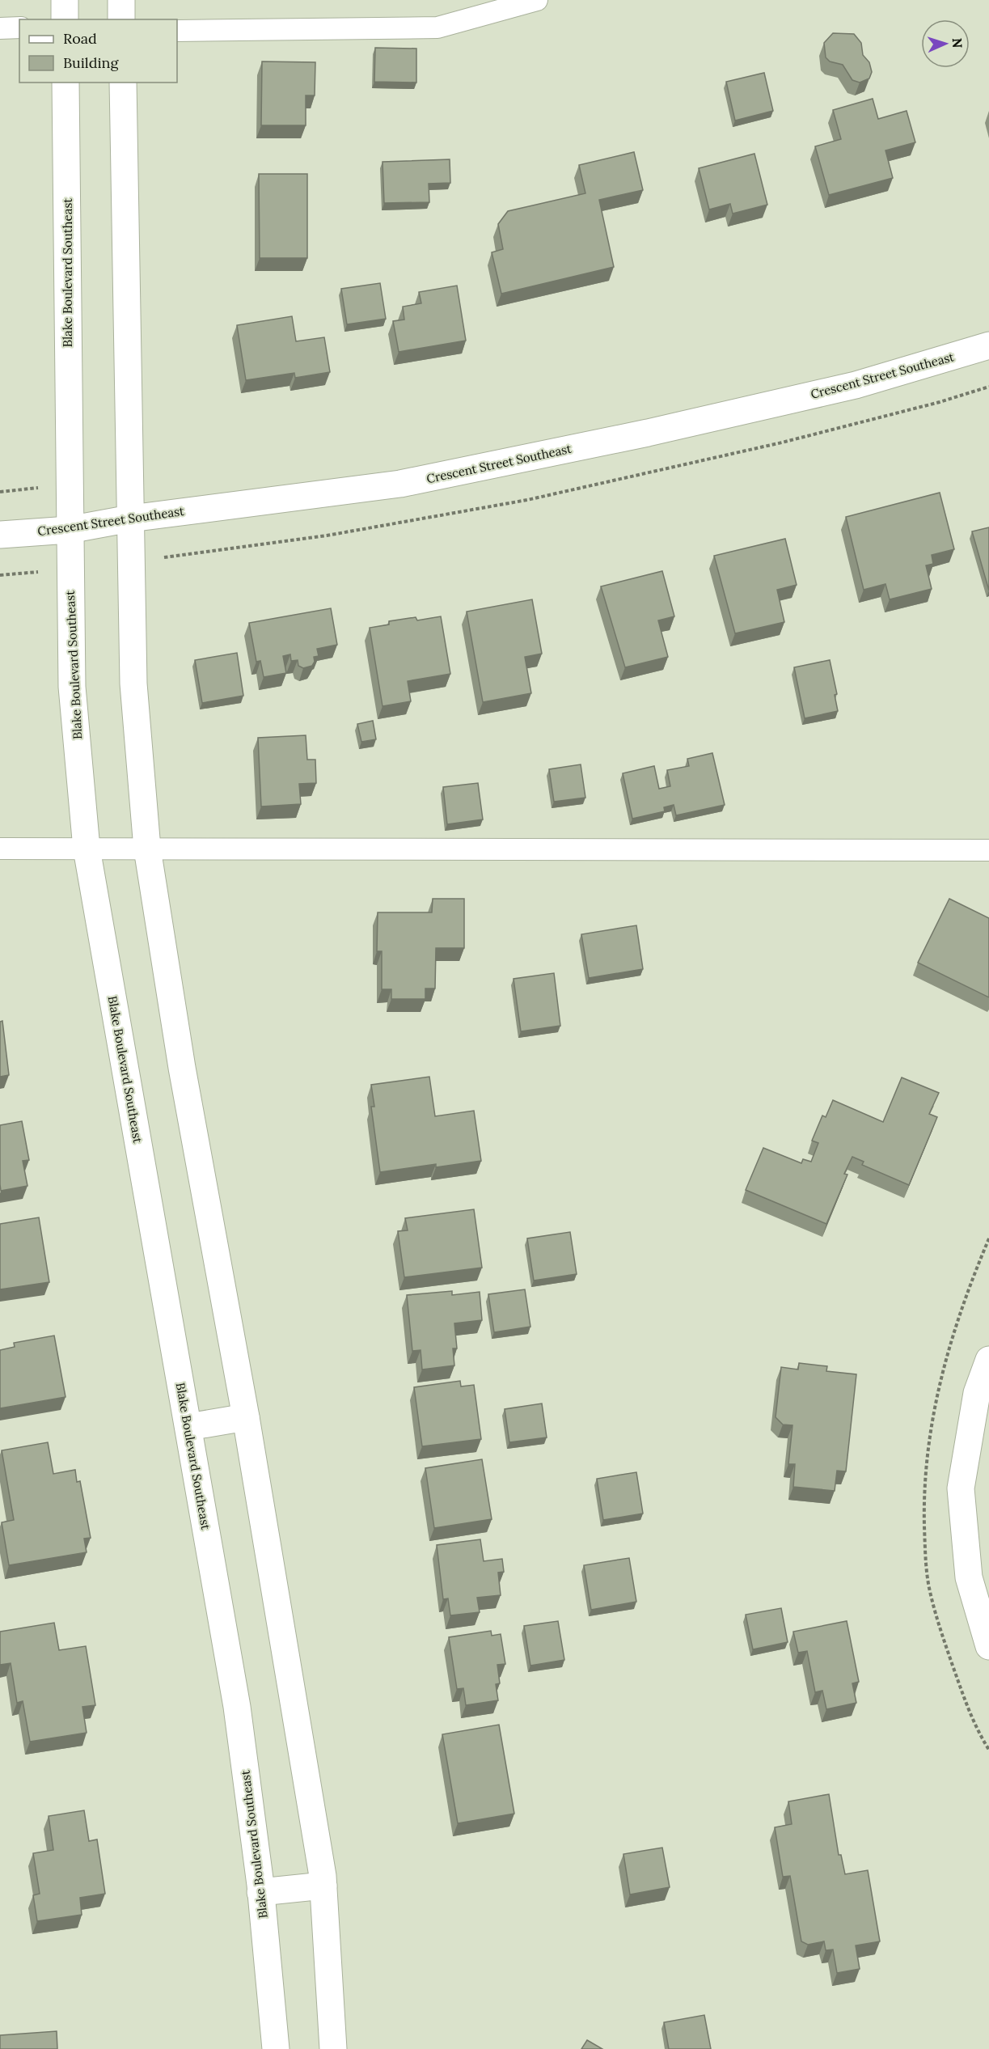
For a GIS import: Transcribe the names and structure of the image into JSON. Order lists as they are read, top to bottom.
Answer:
{
  "streets": {
    "street": ["Blake Boulevard Southeast", "Crescent Street Southeast"]
  },
  "crossings": [
    ["Blake Boulevard Southeast", "Crescent Street Southeast"]
  ],
  "legend": ["Road", "Building"],
  "north": "right"
}
